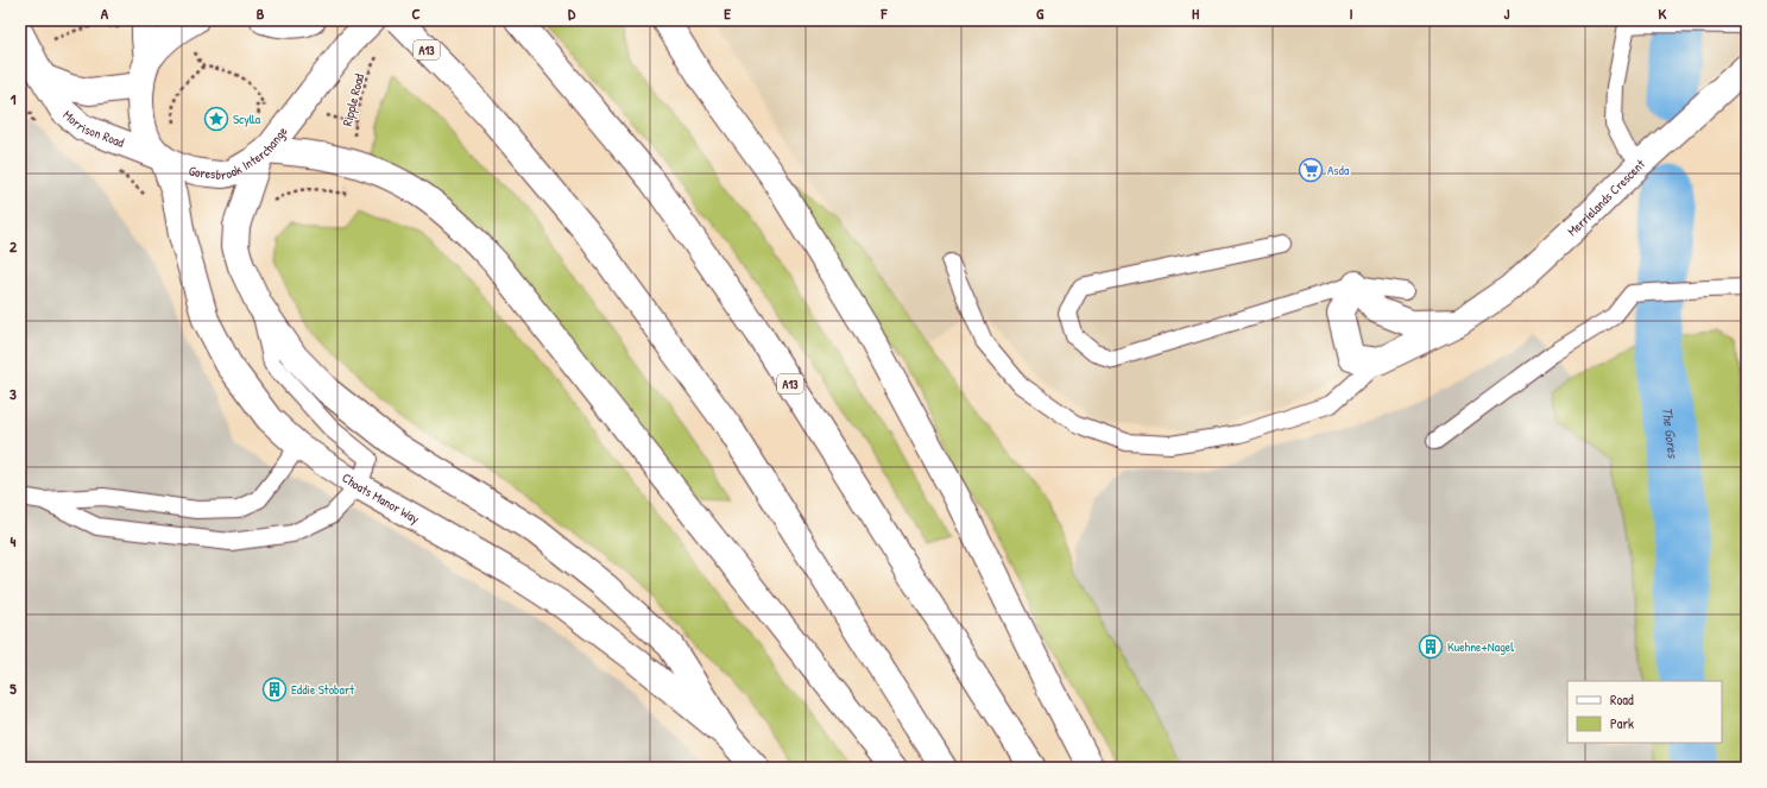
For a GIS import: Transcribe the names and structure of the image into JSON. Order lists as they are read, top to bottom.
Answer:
{
  "streets": {
    "main road": [
      "A13",
      "Morrison Road",
      "Goresbrook Interchange",
      "Merrielands Crescent",
      "Choats Manor Way"
    ],
    "path": ["Ripple Road"]
  },
  "crossings": [
    ["Morrison Road", "Goresbrook Interchange"],
    ["Morrison Road", "Choats Manor Way"],
    ["Goresbrook Interchange", "Choats Manor Way"]
  ],
  "water": ["The Gores"],
  "places": {
    "place": ["Scylla"],
    "supermarket": ["Asda"],
    "building": ["Kuehne+Nagel", "Eddie Stobart"]
  },
  "legend": ["Road", "Park"],
  "grid": {
    "columns": [
      "A",
      "B",
      "C",
      "D",
      "E",
      "F",
      "G",
      "H",
      "I",
      "J",
      "K"
    ],
    "rows": [
      "1",
      "2",
      "3",
      "4",
      "5"
    ]
  }
}
